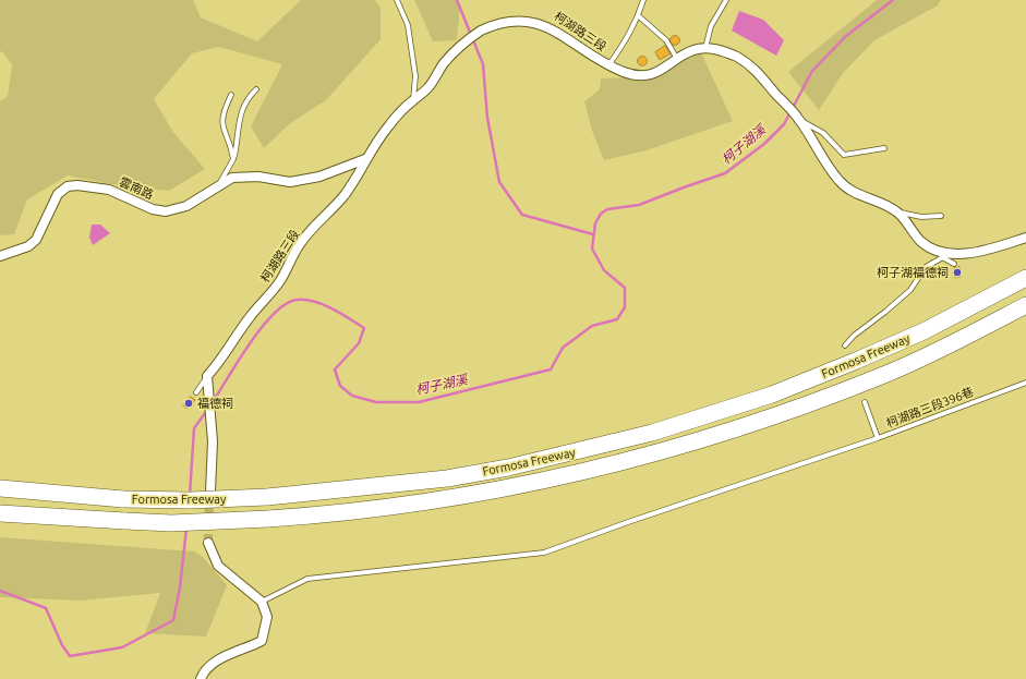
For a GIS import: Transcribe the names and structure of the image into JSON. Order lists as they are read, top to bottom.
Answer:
{
  "streets": {
    "highway": ["Formosa Freeway"],
    "street": ["柯湖路三段", "雲南路"],
    "lane": ["柯湖路三段396巷"]
  },
  "crossings": [
    ["柯湖路三段", "雲南路"]
  ],
  "water": ["柯子湖溪"],
  "places": ["柯子湖福德祠", "福德祠"]
}
